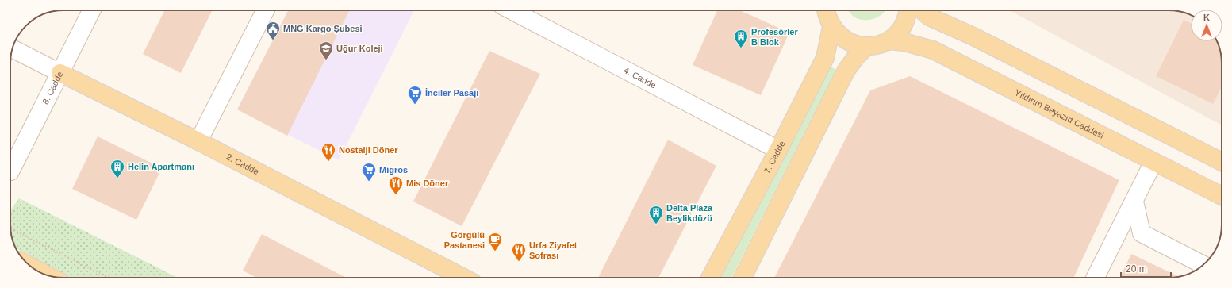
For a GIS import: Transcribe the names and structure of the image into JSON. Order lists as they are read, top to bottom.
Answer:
{
  "streets": {
    "main road": ["Yıldırım Beyazıd Caddesi", "7. Cadde", "2. Cadde"],
    "street": ["4. Cadde", "8. Cadde"]
  },
  "crossings": [
    ["4. Cadde", "7. Cadde"],
    ["8. Cadde", "2. Cadde"]
  ],
  "places": {
    "public building": ["MNG Kargo Şubesi"],
    "building": ["Profesörler B Blok", "Helin Apartmanı", "Delta Plaza Beylikdüzü"],
    "school or university": ["Uğur Koleji"],
    "supermarket": ["İnciler Pasajı", "Migros"],
    "restaurant": ["Nostalji Döner", "Mis Döner", "Urfa Ziyafet Sofrası"],
    "cafe": ["Görgülü Pastanesi"]
  },
  "scale_bar": "20 m",
  "north": "top"
}
